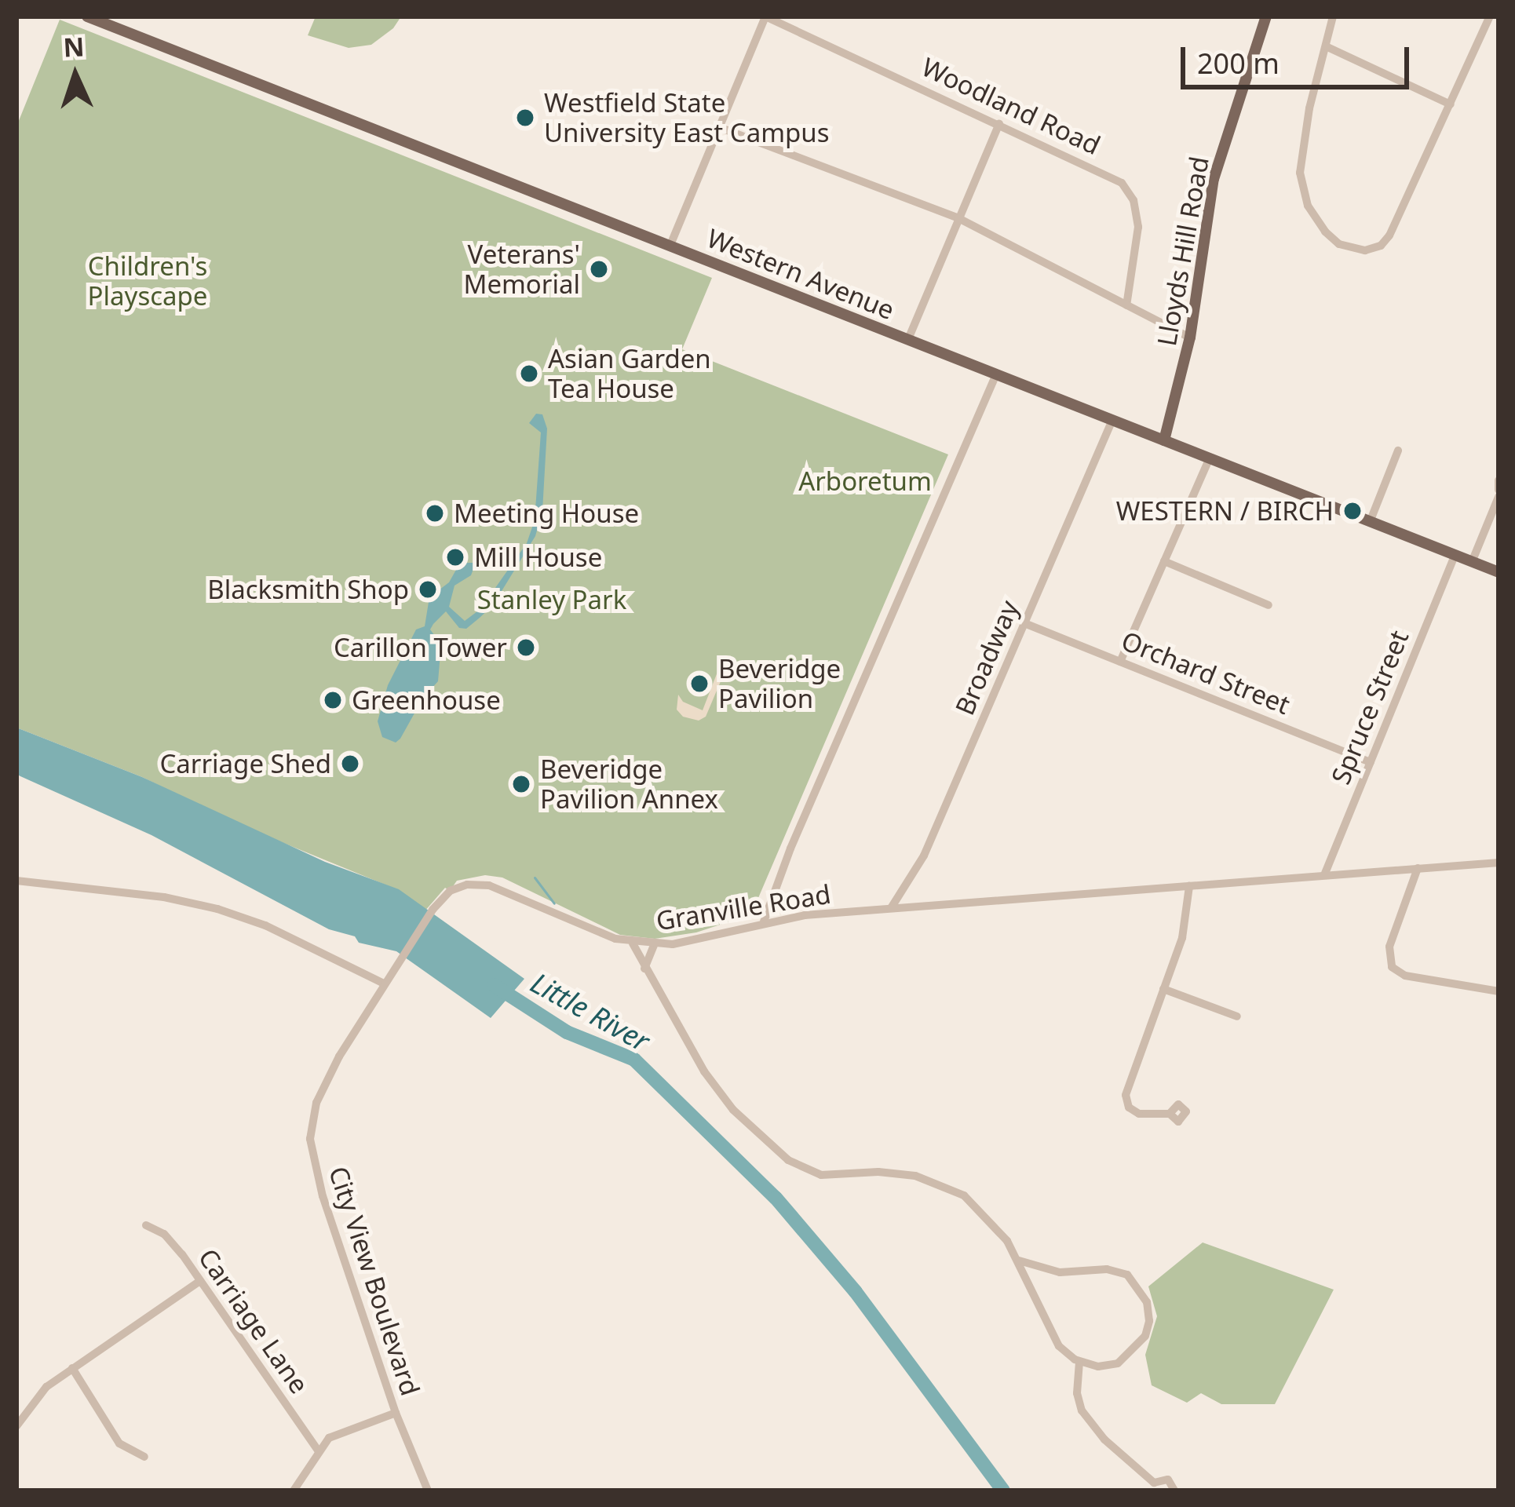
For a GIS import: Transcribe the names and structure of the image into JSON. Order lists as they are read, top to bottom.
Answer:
{
  "streets": {
    "main road": ["Lloyds Hill Road", "Western Avenue"],
    "street": [
      "Woodland Road",
      "Broadway",
      "Orchard Street",
      "Spruce Street",
      "Granville Road",
      "City View Boulevard",
      "Carriage Lane"
    ]
  },
  "crossings": [
    ["Lloyds Hill Road", "Western Avenue"],
    ["Western Avenue", "Broadway"],
    ["Western Avenue", "Spruce Street"],
    ["Broadway", "Orchard Street"],
    ["Broadway", "Granville Road"],
    ["Orchard Street", "Spruce Street"],
    ["Spruce Street", "Granville Road"],
    ["Granville Road", "City View Boulevard"]
  ],
  "water": ["Little River"],
  "parks": ["Children's Playscape", "Arboretum", "Stanley Park"],
  "places": [
    "Westfield State University East Campus",
    "Veterans' Memorial",
    "Asian Garden Tea House",
    "WESTERN / BIRCH",
    "Meeting House",
    "Mill House",
    "Blacksmith Shop",
    "Carillon Tower",
    "Beveridge Pavilion",
    "Greenhouse",
    "Carriage Shed",
    "Beveridge Pavilion Annex"
  ],
  "scale_bar": "200 m",
  "north": "top"
}
